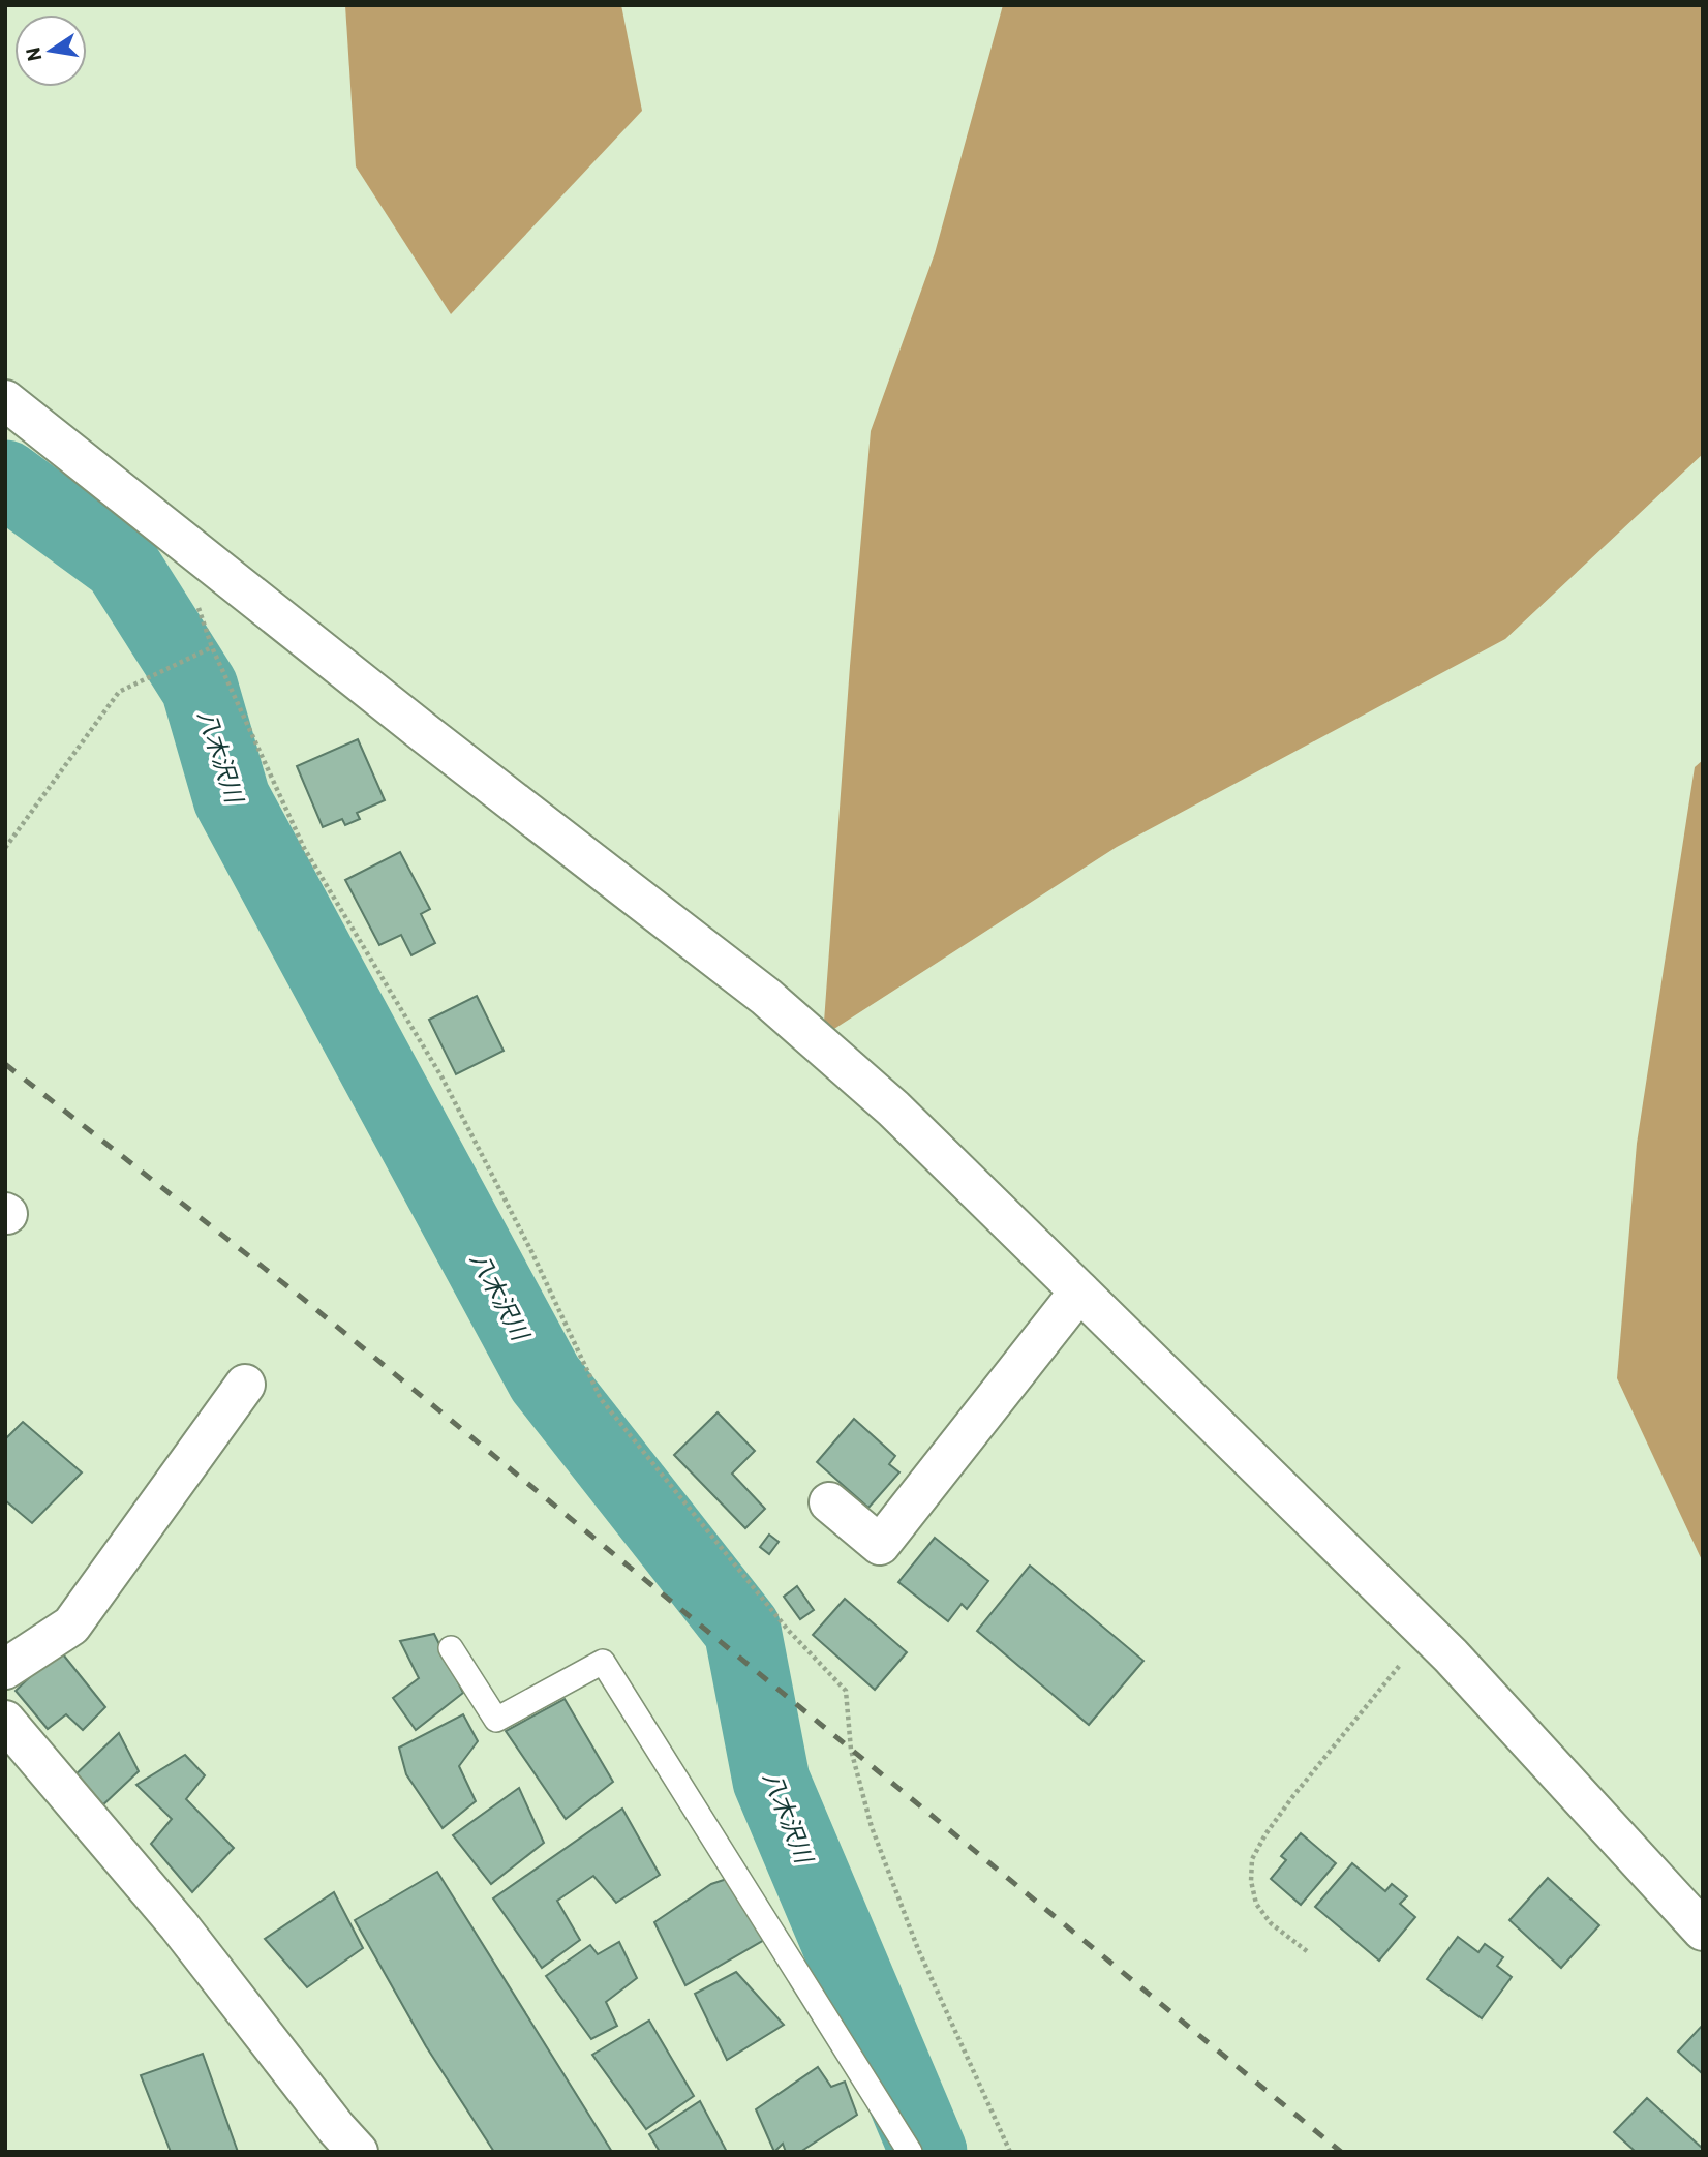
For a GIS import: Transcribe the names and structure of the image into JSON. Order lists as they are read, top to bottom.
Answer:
{
  "water": ["八木沢川"],
  "north": "left"
}
